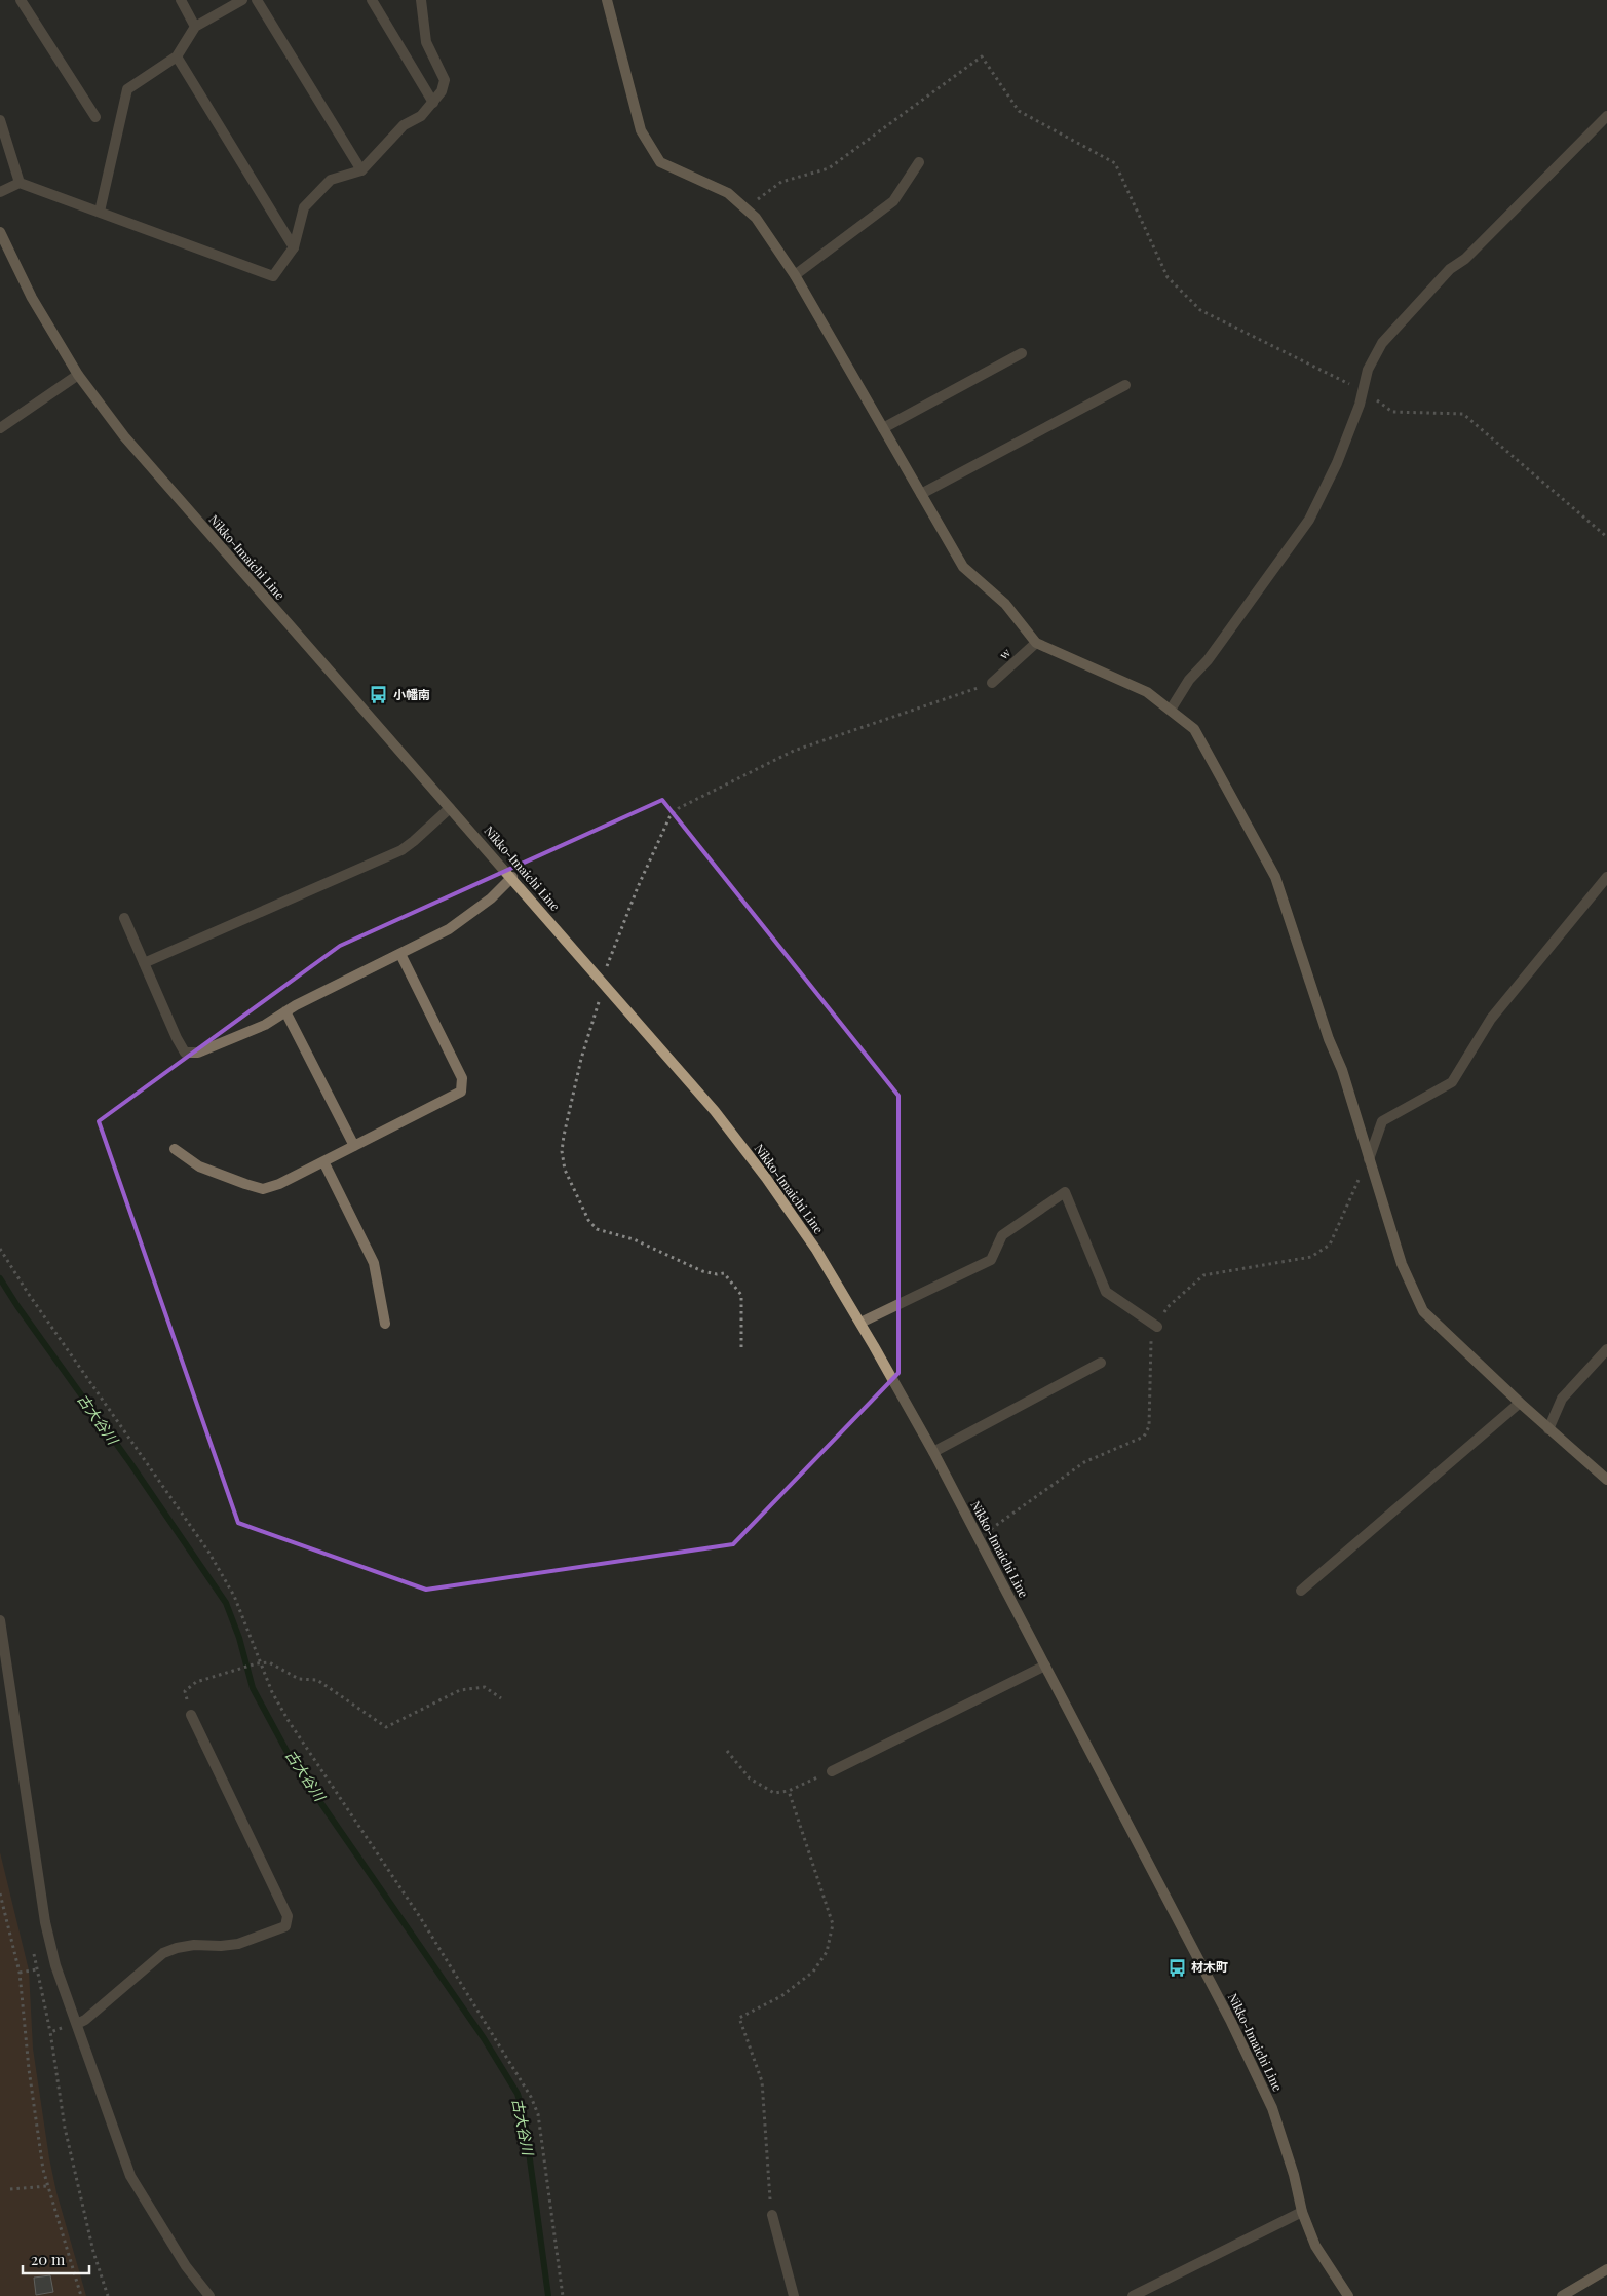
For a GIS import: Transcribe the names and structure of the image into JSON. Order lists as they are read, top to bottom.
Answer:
{
  "streets": {
    "main road": ["Nikko-Imaichi Line"],
    "street": ["w"]
  },
  "water": ["古大谷川"],
  "places": {
    "bus stop": ["小幡南", "材木町"]
  },
  "scale_bar": "20 m"
}
